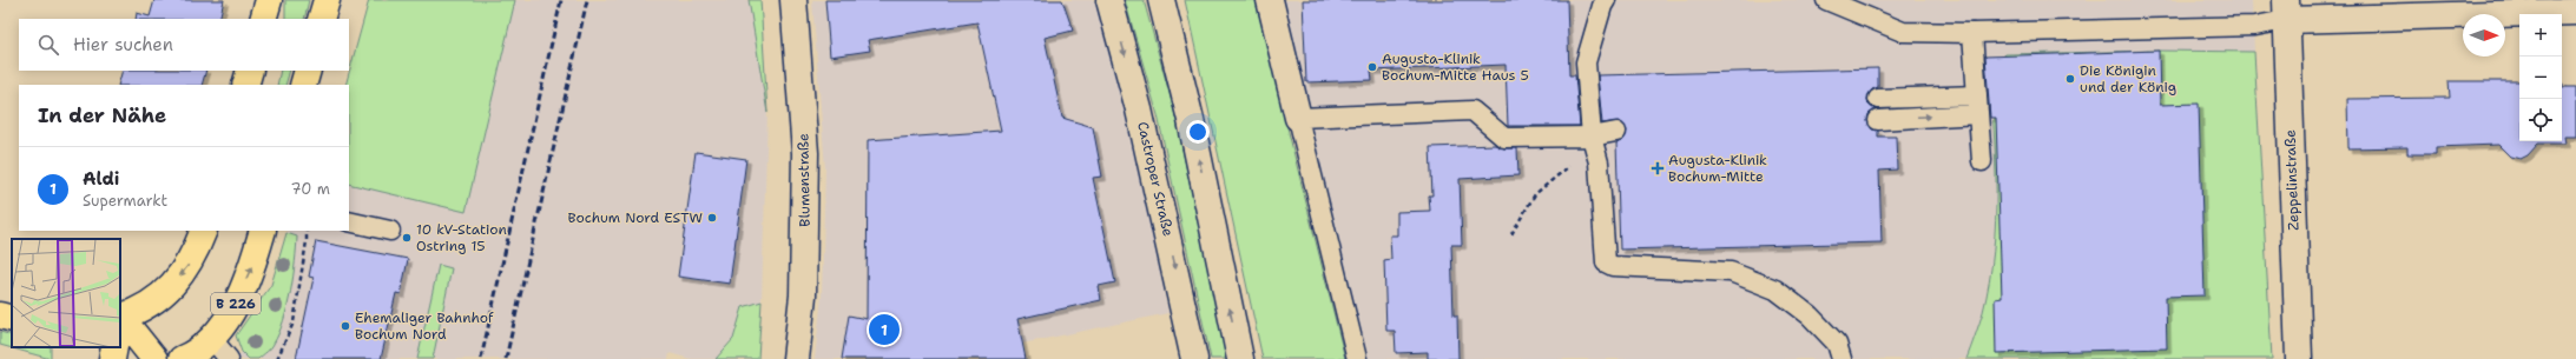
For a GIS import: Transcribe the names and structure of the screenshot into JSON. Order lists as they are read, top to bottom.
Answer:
{
  "streets": {
    "main road": ["B 226"],
    "street": ["Castroper Straße", "Blumenstraße", "Zeppelinstraße"]
  },
  "places": {
    "other": [
      "Augusta-Klinik Bochum-Mitte Haus 5",
      "Die Königin und der König",
      "Bochum Nord ESTW",
      "10 kV-Station Ostring 15",
      "Ehemaliger Bahnhof Bochum Nord"
    ],
    "health": ["Augusta-Klinik Bochum-Mitte"]
  },
  "north": "right",
  "page": {
    "map_buttons": ["+", "−"],
    "search": "Hier suchen",
    "heading": "In der Nähe",
    "list": [
      {
        "mark": "1",
        "name": "Aldi",
        "note": "Supermarkt",
        "value": "70 m"
      }
    ],
    "pins": "1"
  }
}
